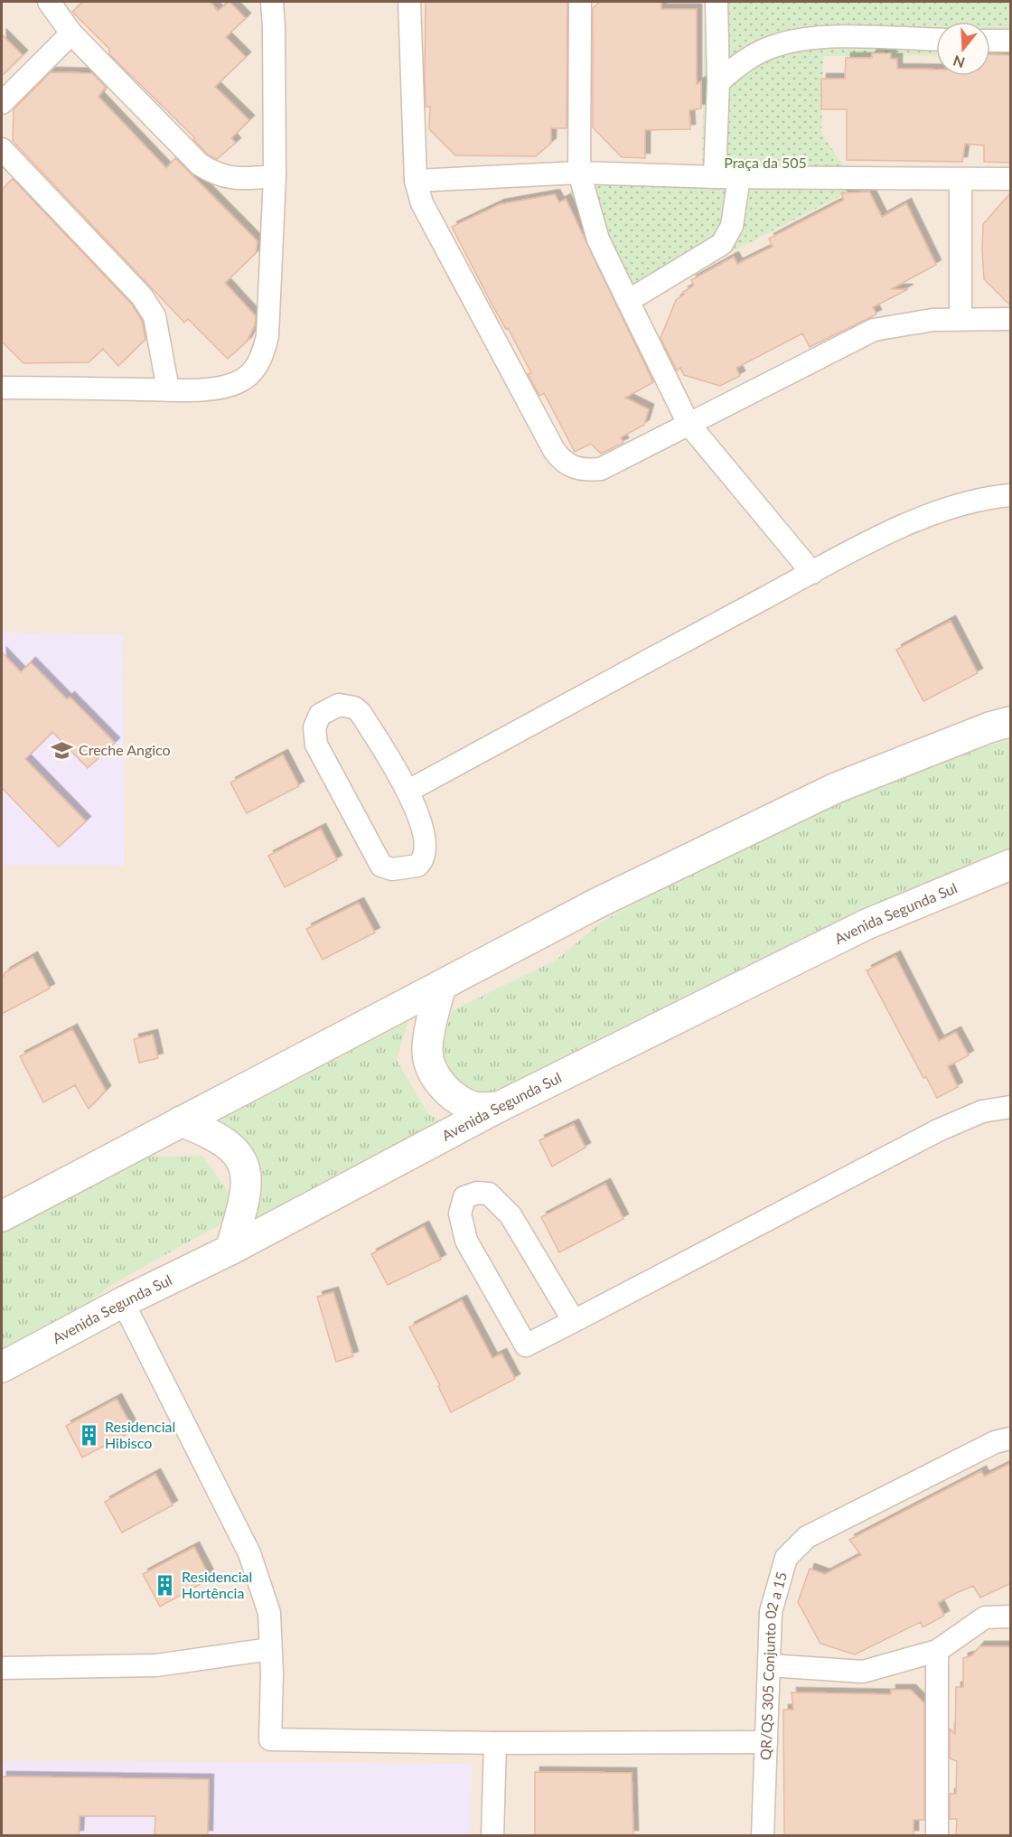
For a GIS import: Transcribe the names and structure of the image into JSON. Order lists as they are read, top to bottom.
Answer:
{
  "streets": {
    "main road": ["Avenida Segunda Sul"],
    "street": ["QR/QS 305 Conjunto 02 a 15"]
  },
  "parks": ["Praça da 505"],
  "places": {
    "school or university": ["Creche Angico"],
    "building": ["Residencial Hibisco", "Residencial Hortência"]
  },
  "north": "bottom"
}
